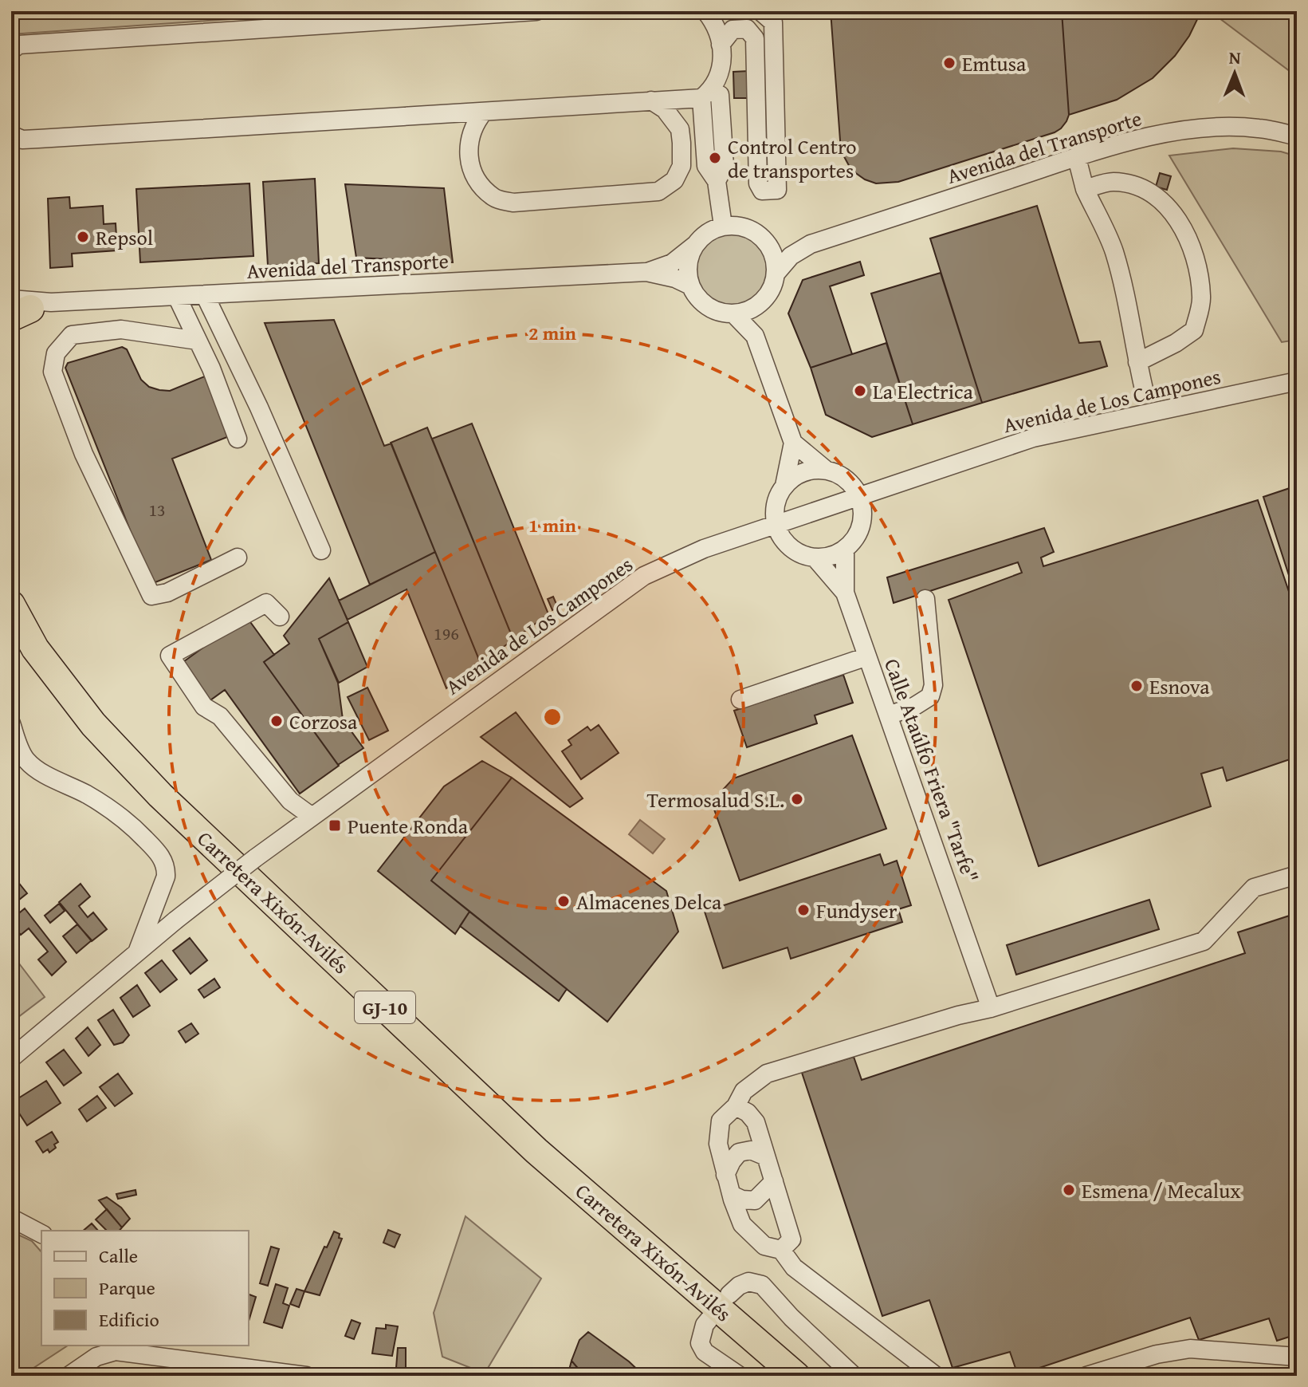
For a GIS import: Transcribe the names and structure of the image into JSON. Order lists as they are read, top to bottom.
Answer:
{
  "streets": {
    "highway": ["Carretera Xixón-Avilés", "GJ-10"],
    "street": ["Avenida del Transporte", "Avenida de Los Campones", "Calle Ataúlfo Friera \"Tarfe\""]
  },
  "places": {
    "other": [
      "Emtusa",
      "Control Centro de transportes",
      "Repsol",
      "La Electrica",
      "Esnova",
      "Corzosa",
      "Termosalud S.L.",
      "Almacenes Delca",
      "Fundyser",
      "Esmena / Mecalux"
    ],
    "transit": ["Puente Ronda"]
  },
  "house_numbers": ["13", "196"],
  "legend": ["Calle", "Parque", "Edificio"],
  "north": "top",
  "rings": ["2 min", "1 min"]
}
